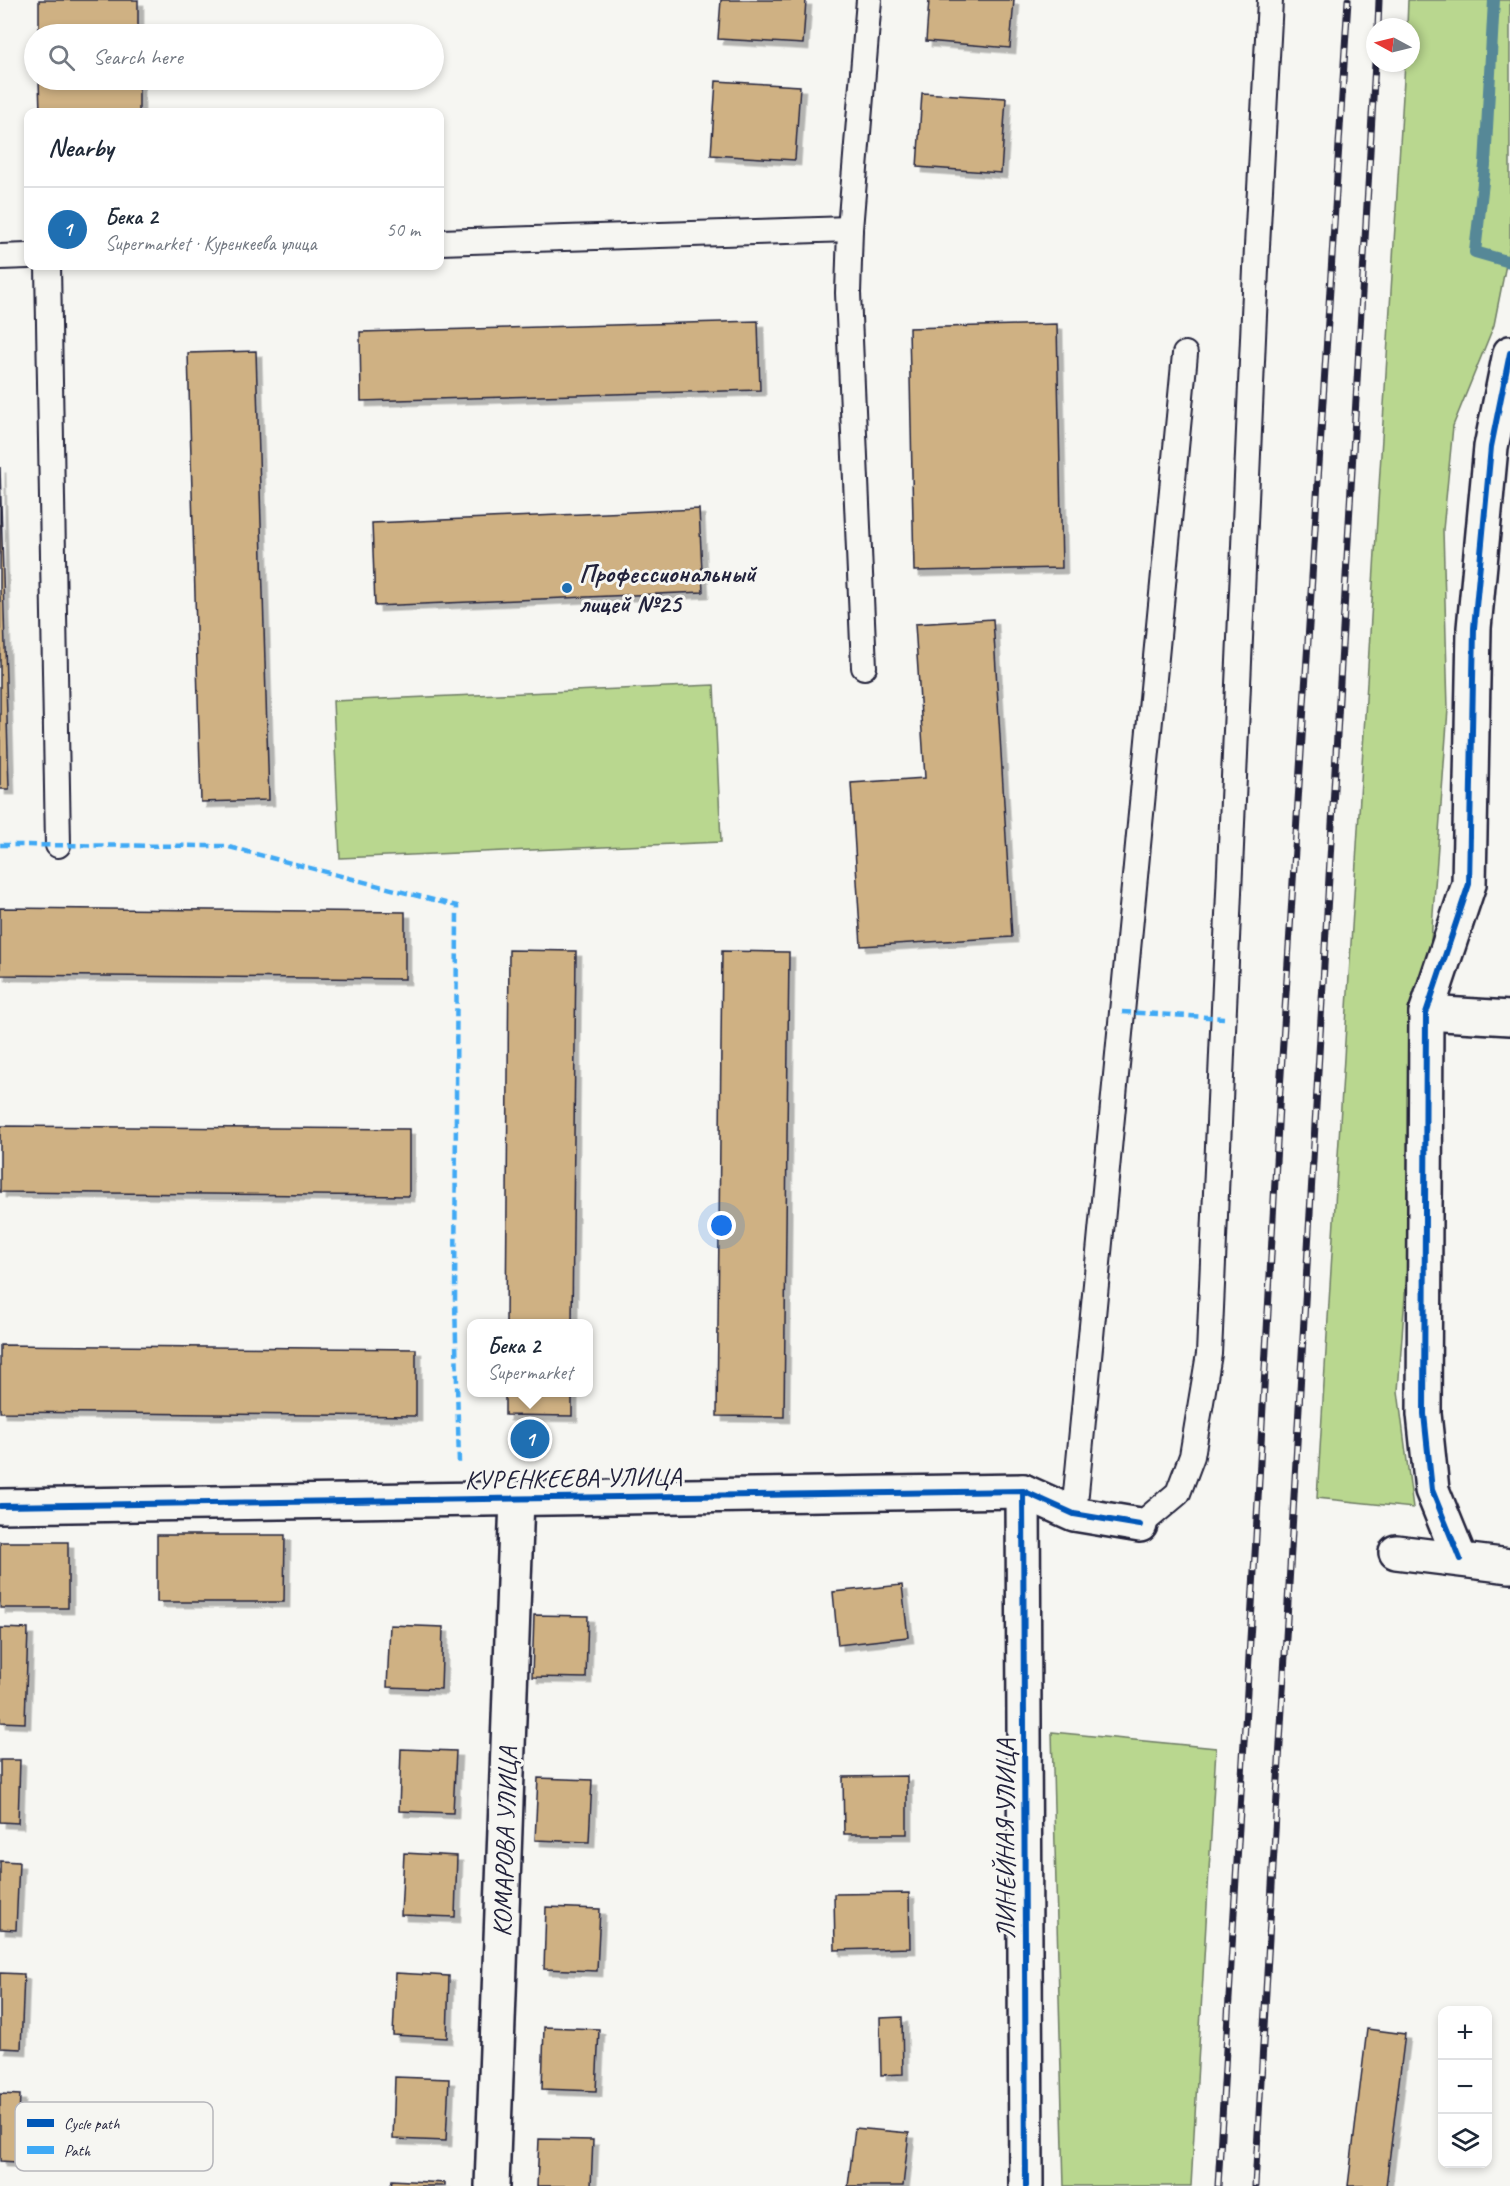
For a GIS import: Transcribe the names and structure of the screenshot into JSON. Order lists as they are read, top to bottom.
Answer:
{
  "streets": {
    "street": ["КУРЕНКЕЕВА УЛИЦА", "ЛИНЕЙНАЯ УЛИЦА", "КОМАРОВА УЛИЦА"]
  },
  "crossings": [
    ["КУРЕНКЕЕВА УЛИЦА", "ЛИНЕЙНАЯ УЛИЦА"],
    ["КУРЕНКЕЕВА УЛИЦА", "КОМАРОВА УЛИЦА"]
  ],
  "places": ["Профессиональный лицей №25"],
  "legend": ["Cycle path", "Path"],
  "north": "left",
  "page": {
    "search": "Search here",
    "heading": "Nearby",
    "list": [
      {
        "mark": "1",
        "name": "Бека 2",
        "note": "Supermarket · Куренкеева улица",
        "value": "50 m"
      }
    ],
    "popup": ["Бека 2", "Supermarket"],
    "pins": "1",
    "map_buttons": ["+", "−"]
  }
}
